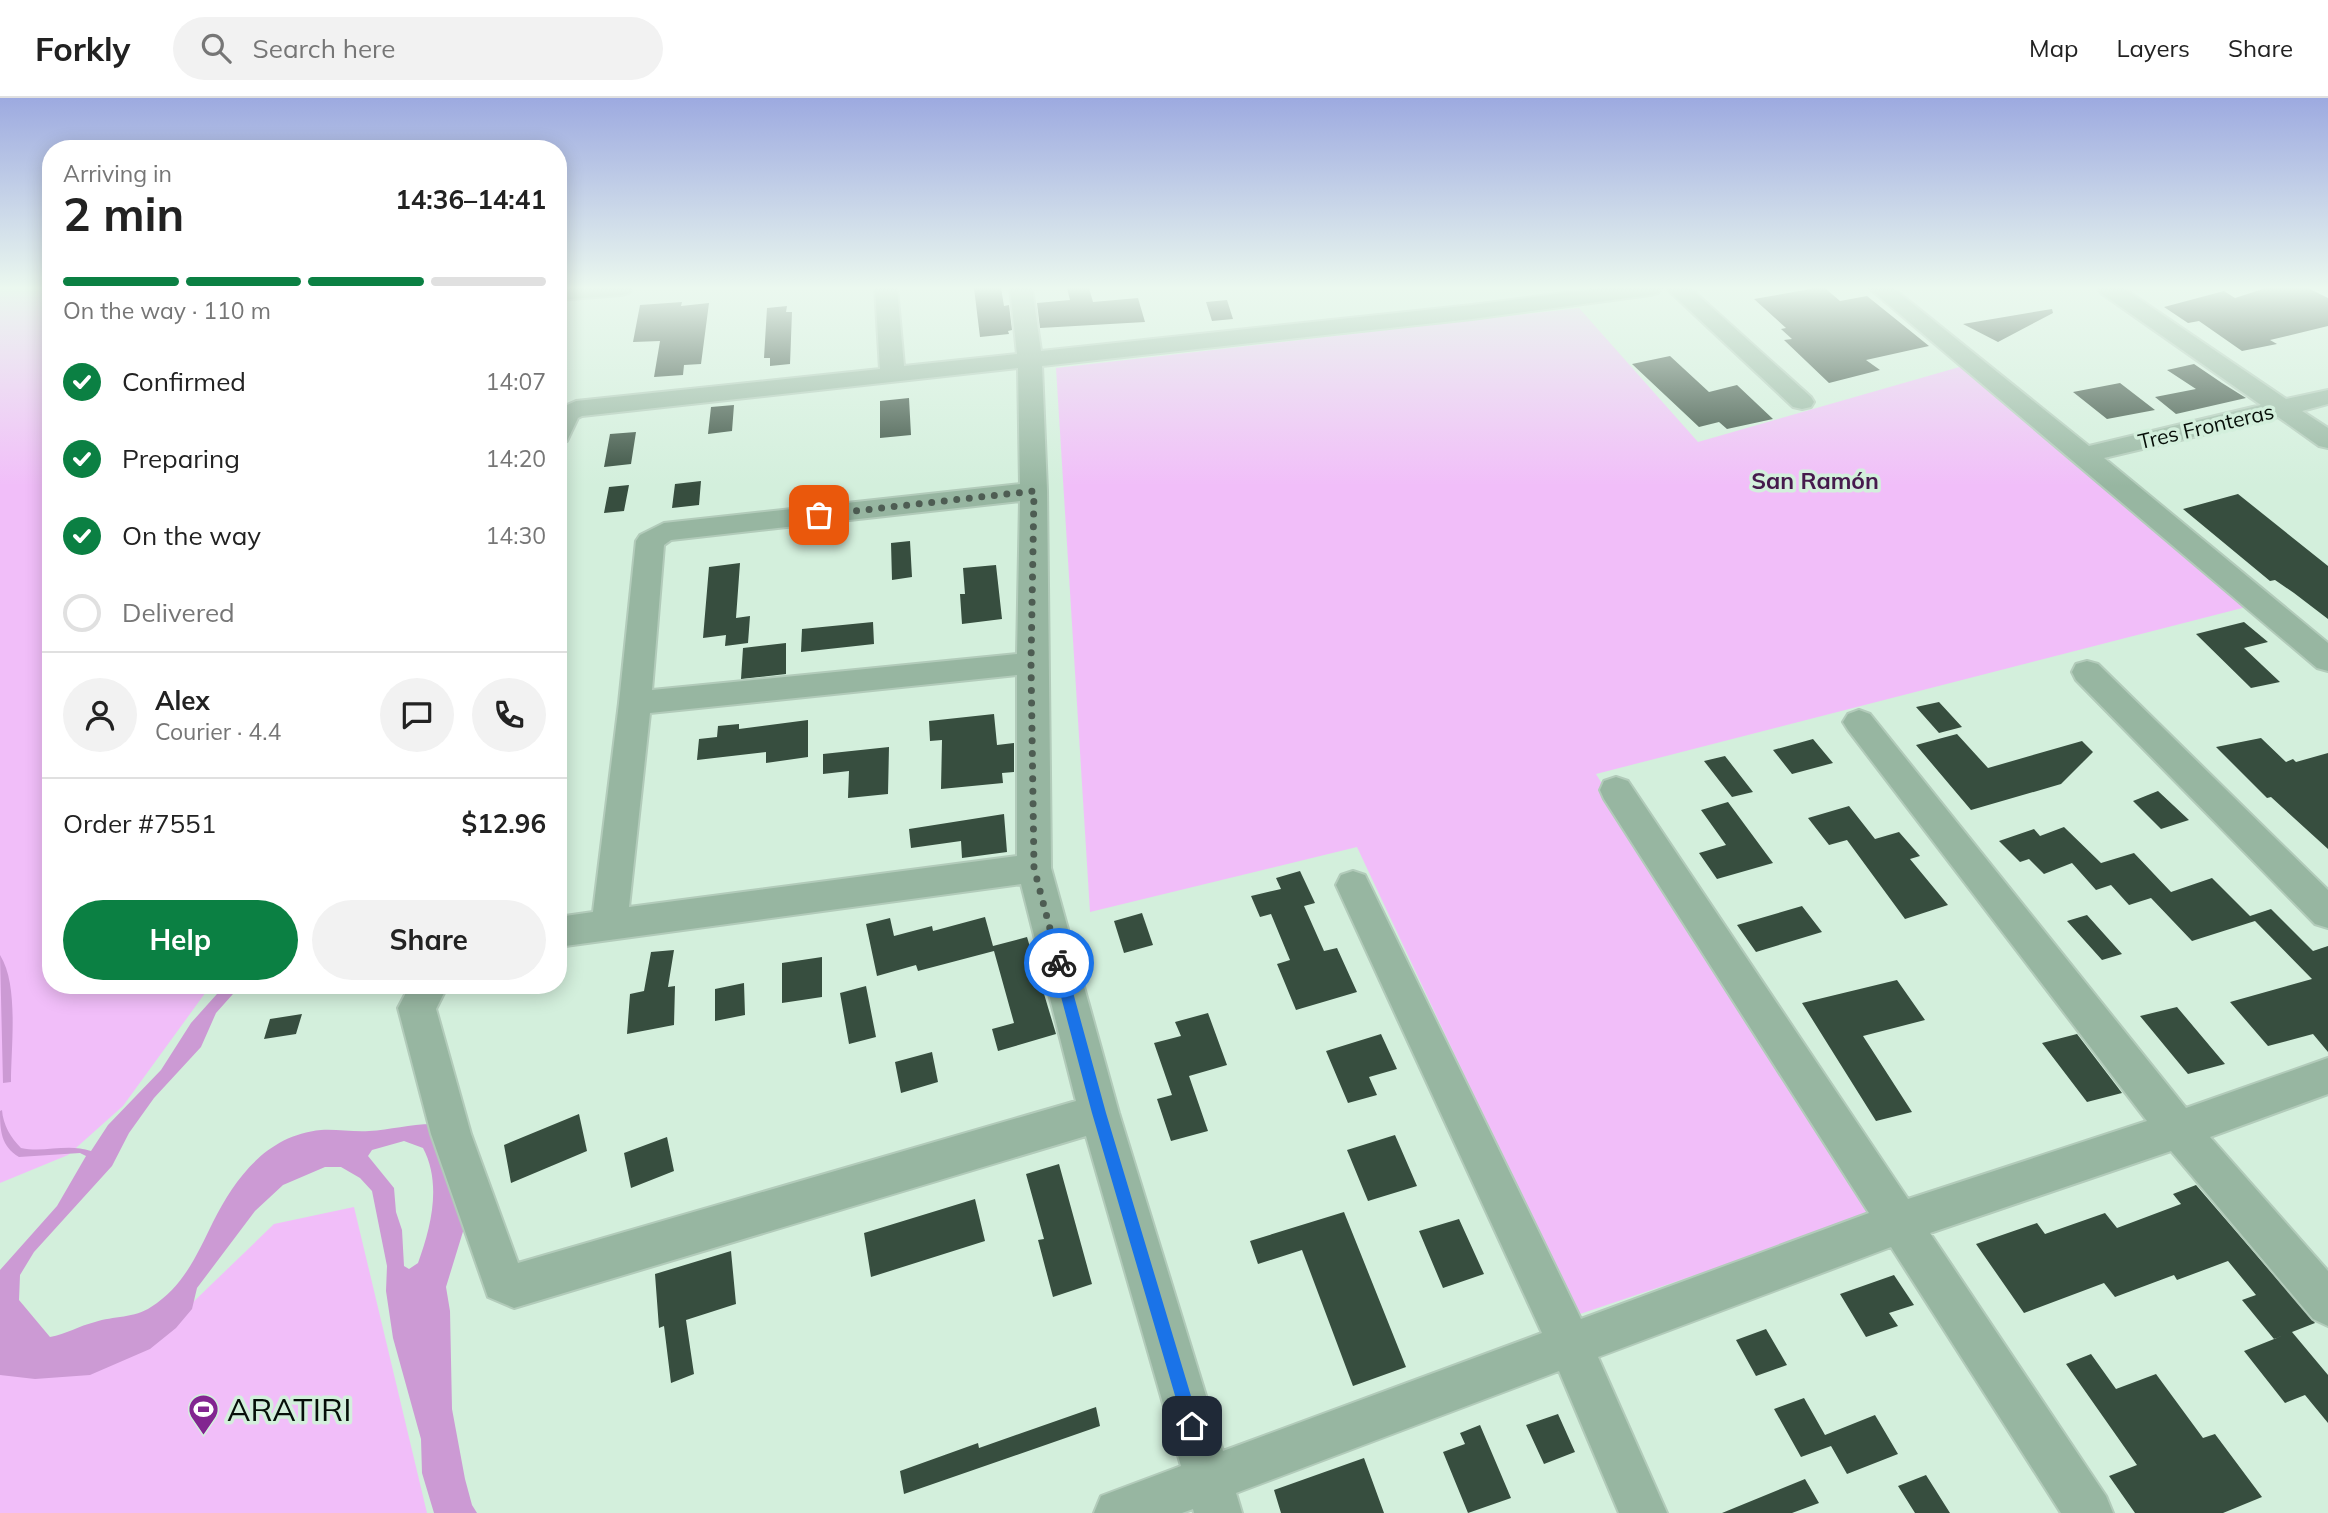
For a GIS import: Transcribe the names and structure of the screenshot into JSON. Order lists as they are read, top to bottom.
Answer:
{
  "streets": {
    "street": ["Tres Fronteras"]
  },
  "districts": ["San Ramón"],
  "places": {
    "sports": ["ARATIRI"]
  },
  "page": {
    "header": "Forkly",
    "search": "Search here",
    "nav": ["Map", "Layers", "Share"],
    "heading": ["2 min", "Arriving in", "14:36–14:41"],
    "panel": [
      "Alex",
      "Courier · 4.4",
      "Order #7551",
      "$12.96"
    ],
    "bar": "On the way · 110 m",
    "list": [
      ["Confirmed", "14:07"],
      ["Preparing", "14:20"],
      ["On the way", "14:30"],
      "Delivered"
    ],
    "buttons": ["Help", "Share"]
  }
}
